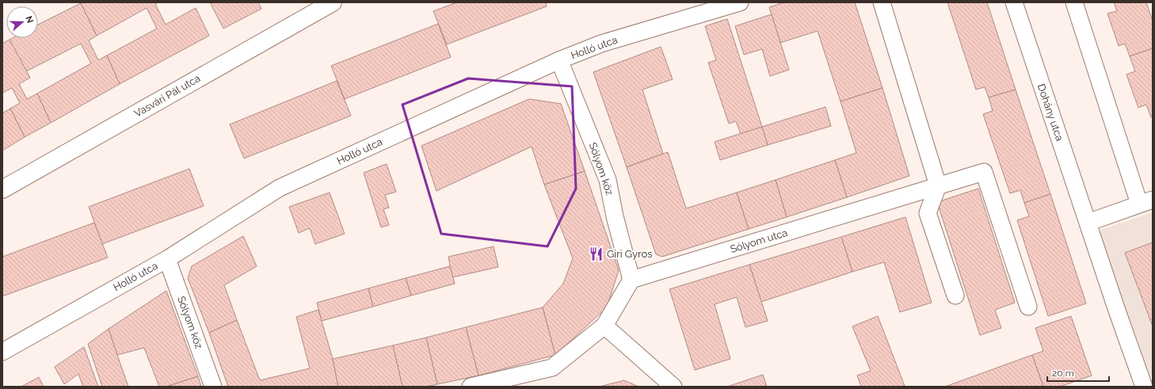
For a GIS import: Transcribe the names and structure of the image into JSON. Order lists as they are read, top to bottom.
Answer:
{
  "streets": {
    "street": [
      "Holló utca",
      "Vasvári Pál utca",
      "Dohány utca",
      "Sólyom köz",
      "Sólyom utca"
    ]
  },
  "crossings": [
    ["Holló utca", "Sólyom köz"],
    ["Sólyom köz", "Sólyom utca"]
  ],
  "places": {
    "restaurant": ["Giri Gyros"]
  },
  "scale_bar": "20 m",
  "north": "right"
}
